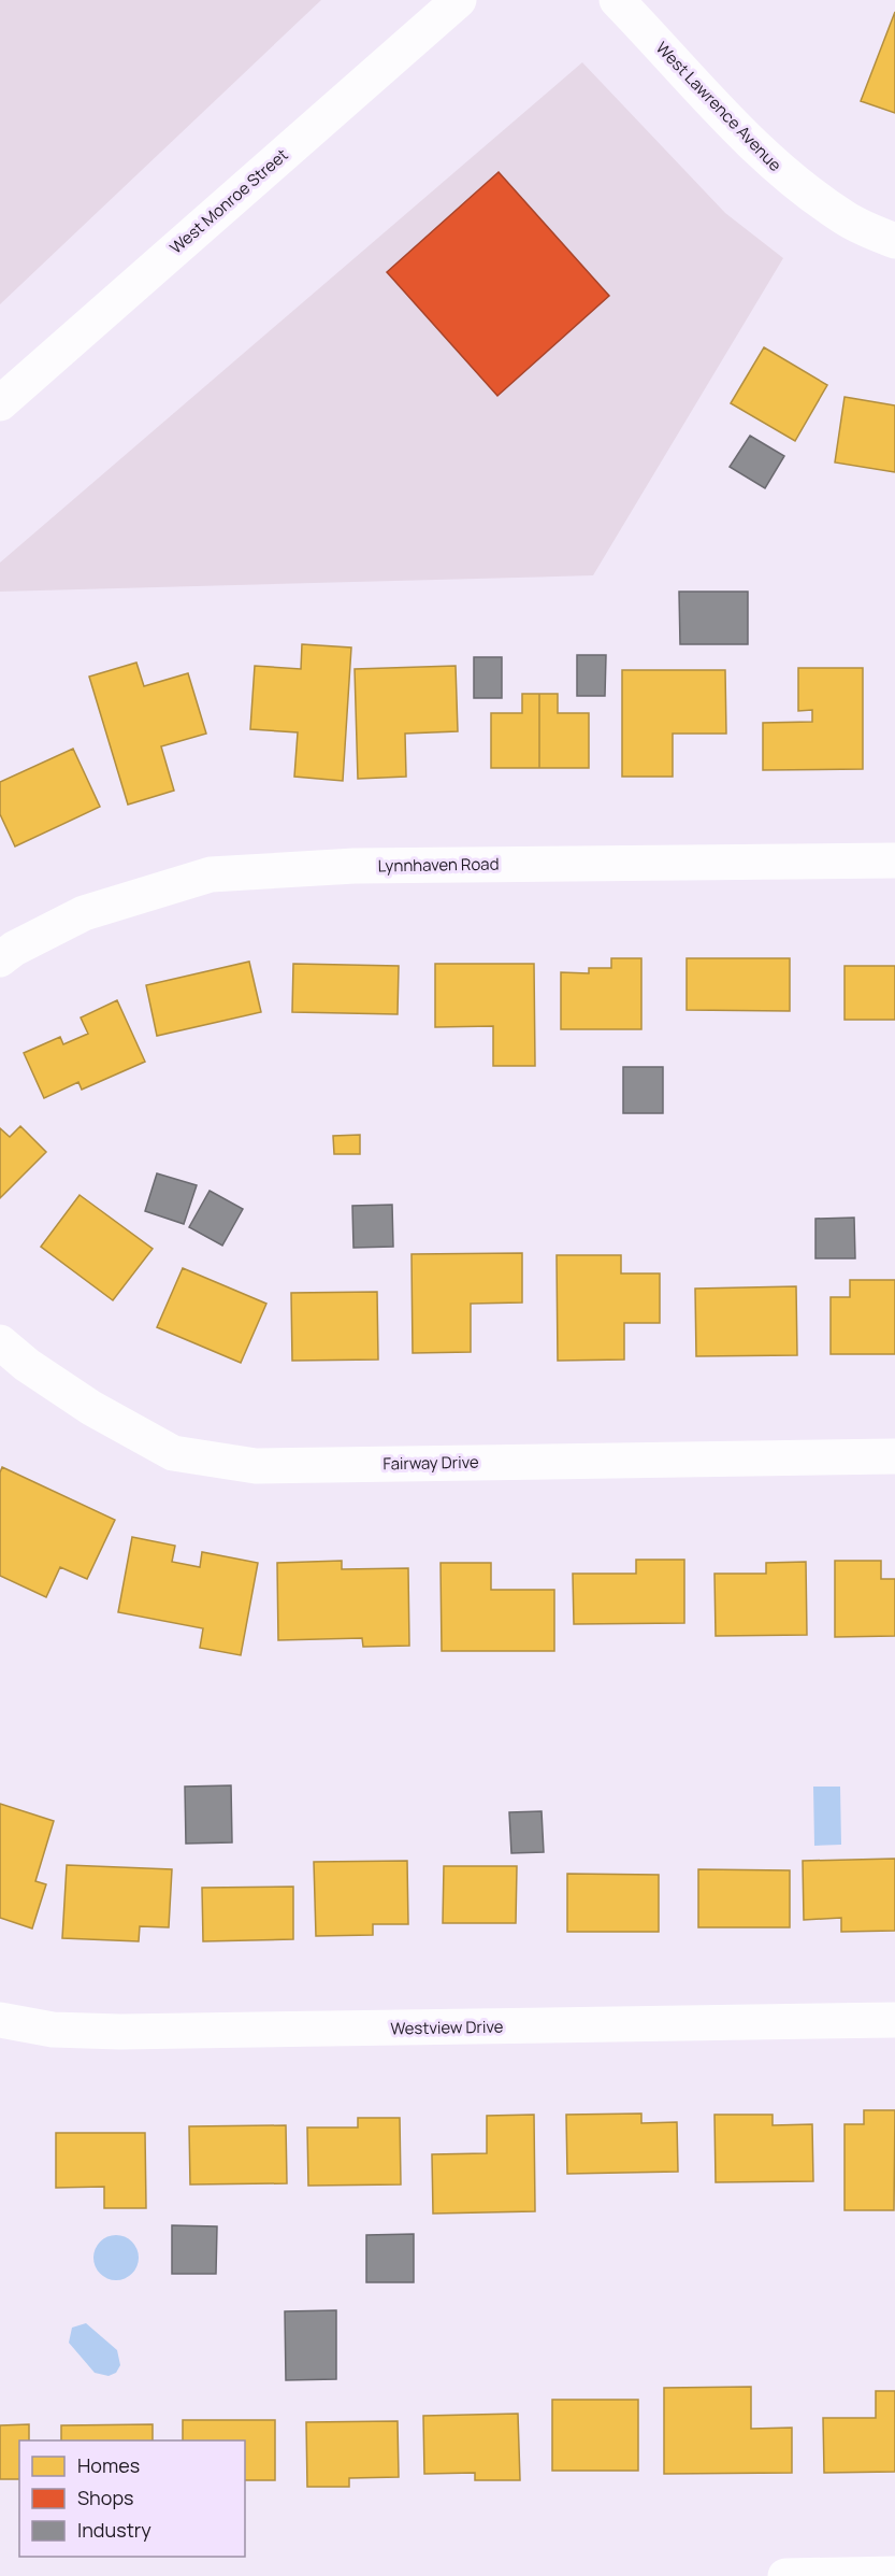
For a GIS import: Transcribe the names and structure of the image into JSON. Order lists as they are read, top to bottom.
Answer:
{
  "streets": {
    "street": [
      "West Lawrence Avenue",
      "West Monroe Street",
      "Lynnhaven Road",
      "Fairway Drive",
      "Westview Drive"
    ]
  },
  "legend": ["Homes", "Shops", "Industry"]
}
